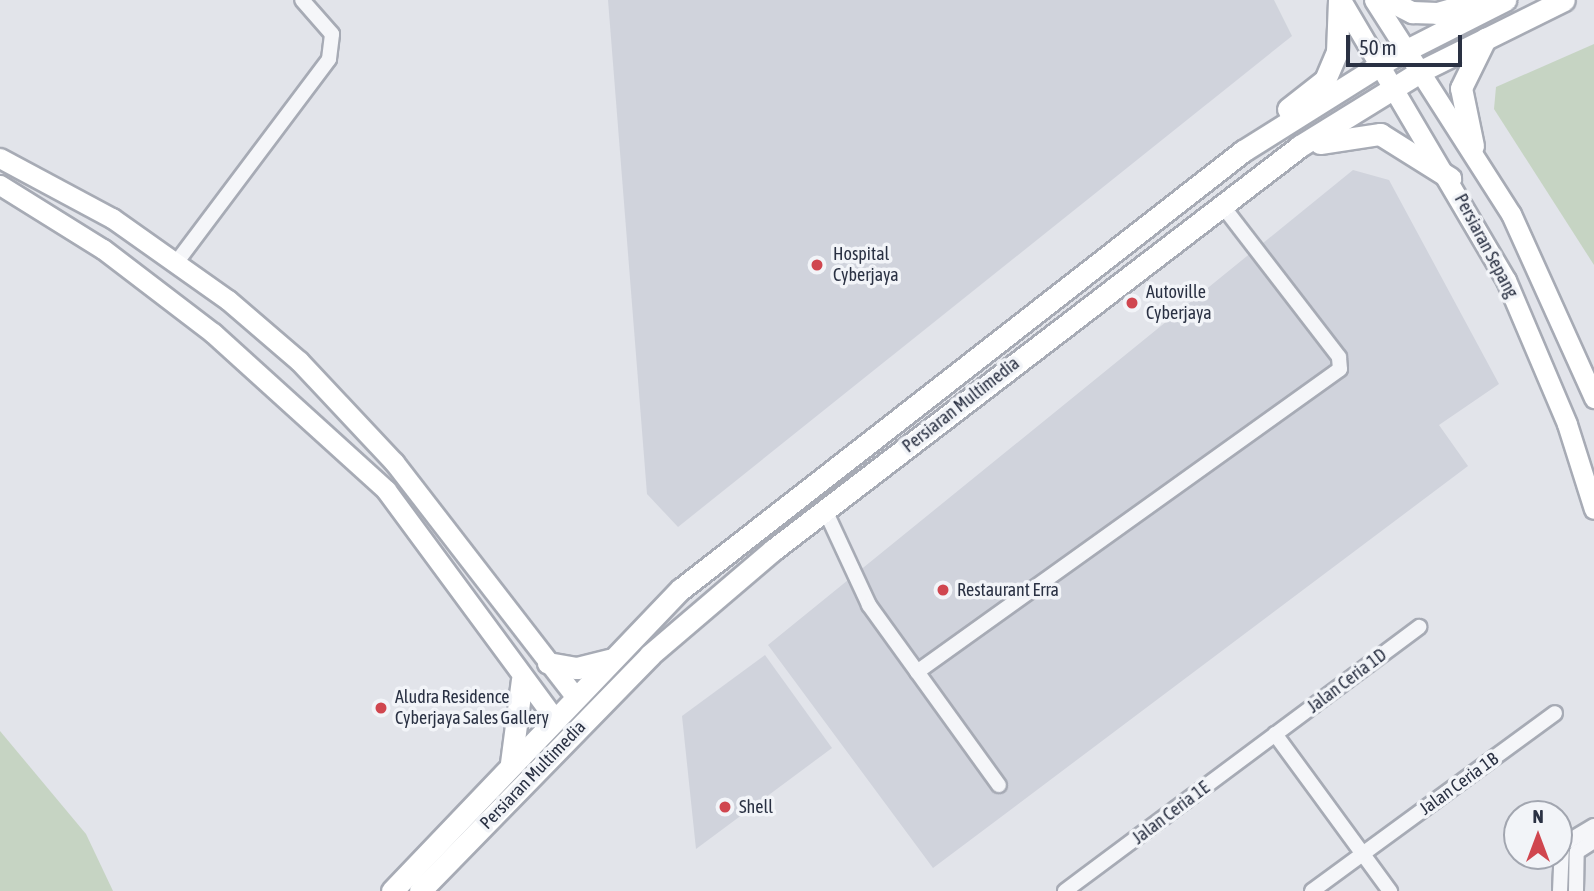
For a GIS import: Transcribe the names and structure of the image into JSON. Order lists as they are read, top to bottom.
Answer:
{
  "streets": {
    "main road": ["Persiaran Multimedia"],
    "street": [
      "Persiaran Sepang",
      "Jalan Ceria 1D",
      "Jalan Ceria 1B",
      "Jalan Ceria 1E"
    ]
  },
  "crossings": [
    ["Persiaran Sepang", "Persiaran Multimedia"],
    ["Jalan Ceria 1D", "Jalan Ceria 1E"]
  ],
  "places": [
    "Hospital Cyberjaya",
    "Autoville Cyberjaya",
    "Restaurant Erra",
    "Aludra Residence Cyberjaya Sales Gallery",
    "Shell"
  ],
  "scale_bar": "50 m",
  "north": "top"
}
